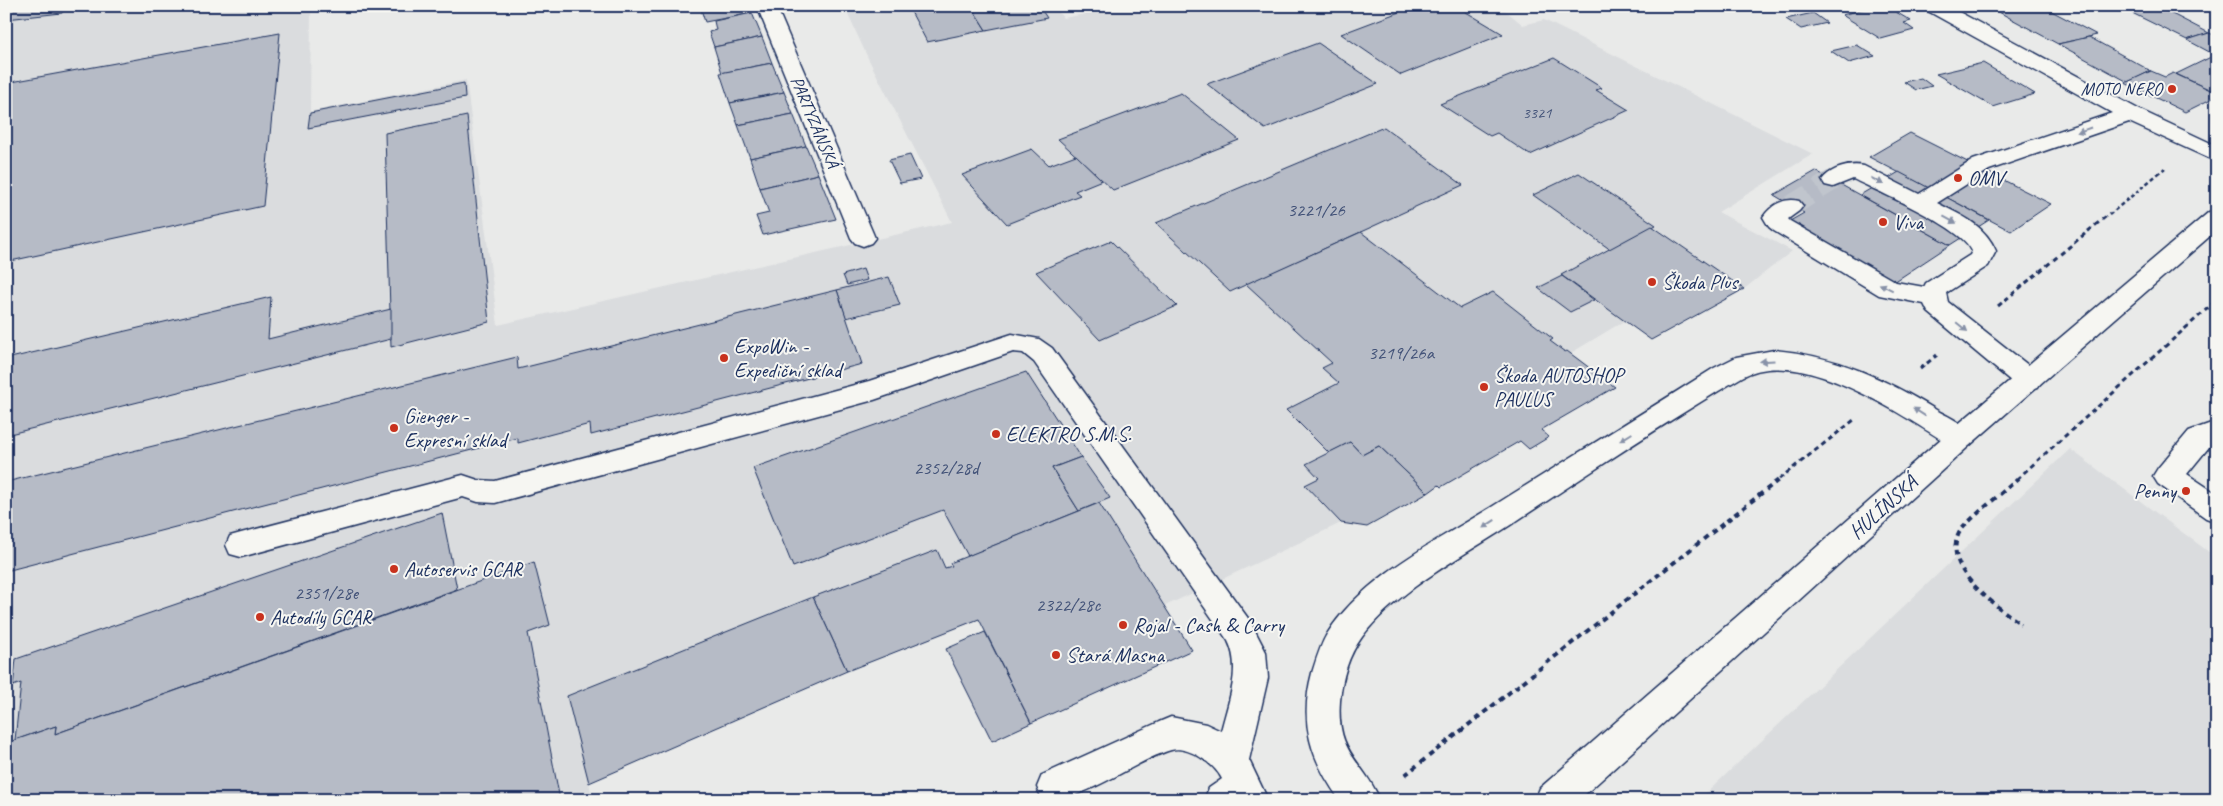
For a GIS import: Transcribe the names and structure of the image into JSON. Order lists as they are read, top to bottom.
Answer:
{
  "streets": {
    "main road": ["PARTYZÁNSKÁ", "HULÍNSKÁ"]
  },
  "places": [
    "MOTO NERO",
    "OMV",
    "Viva",
    "Škoda Plus",
    "ExpoWin - Expediční sklad",
    "Škoda AUTOSHOP PAULUS",
    "Gienger - Expresní sklad",
    "ELEKTRO S.M.S.",
    "Penny",
    "Autoservis GCAR",
    "Autodíly GCAR",
    "Rojal - Cash & Carry",
    "Stará Masna"
  ],
  "house_numbers": [
    "3321",
    "3221/26",
    "3219/26a",
    "2352/28d",
    "2351/28e",
    "2322/28c"
  ]
}
